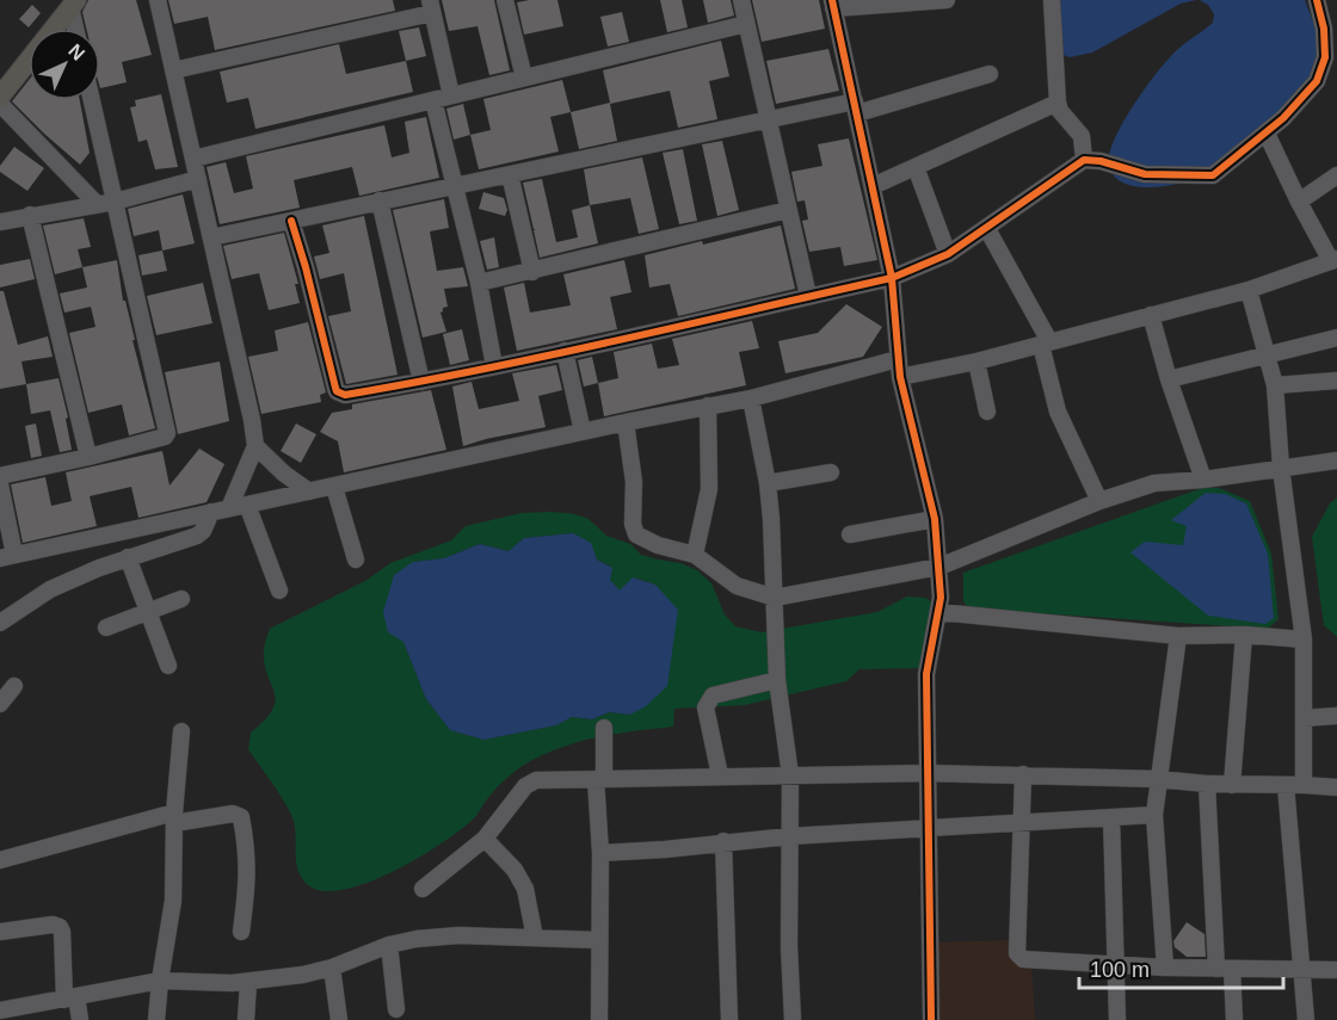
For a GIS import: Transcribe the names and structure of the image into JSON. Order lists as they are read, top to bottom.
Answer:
{
  "scale_bar": "100 m",
  "north": "top right"
}
